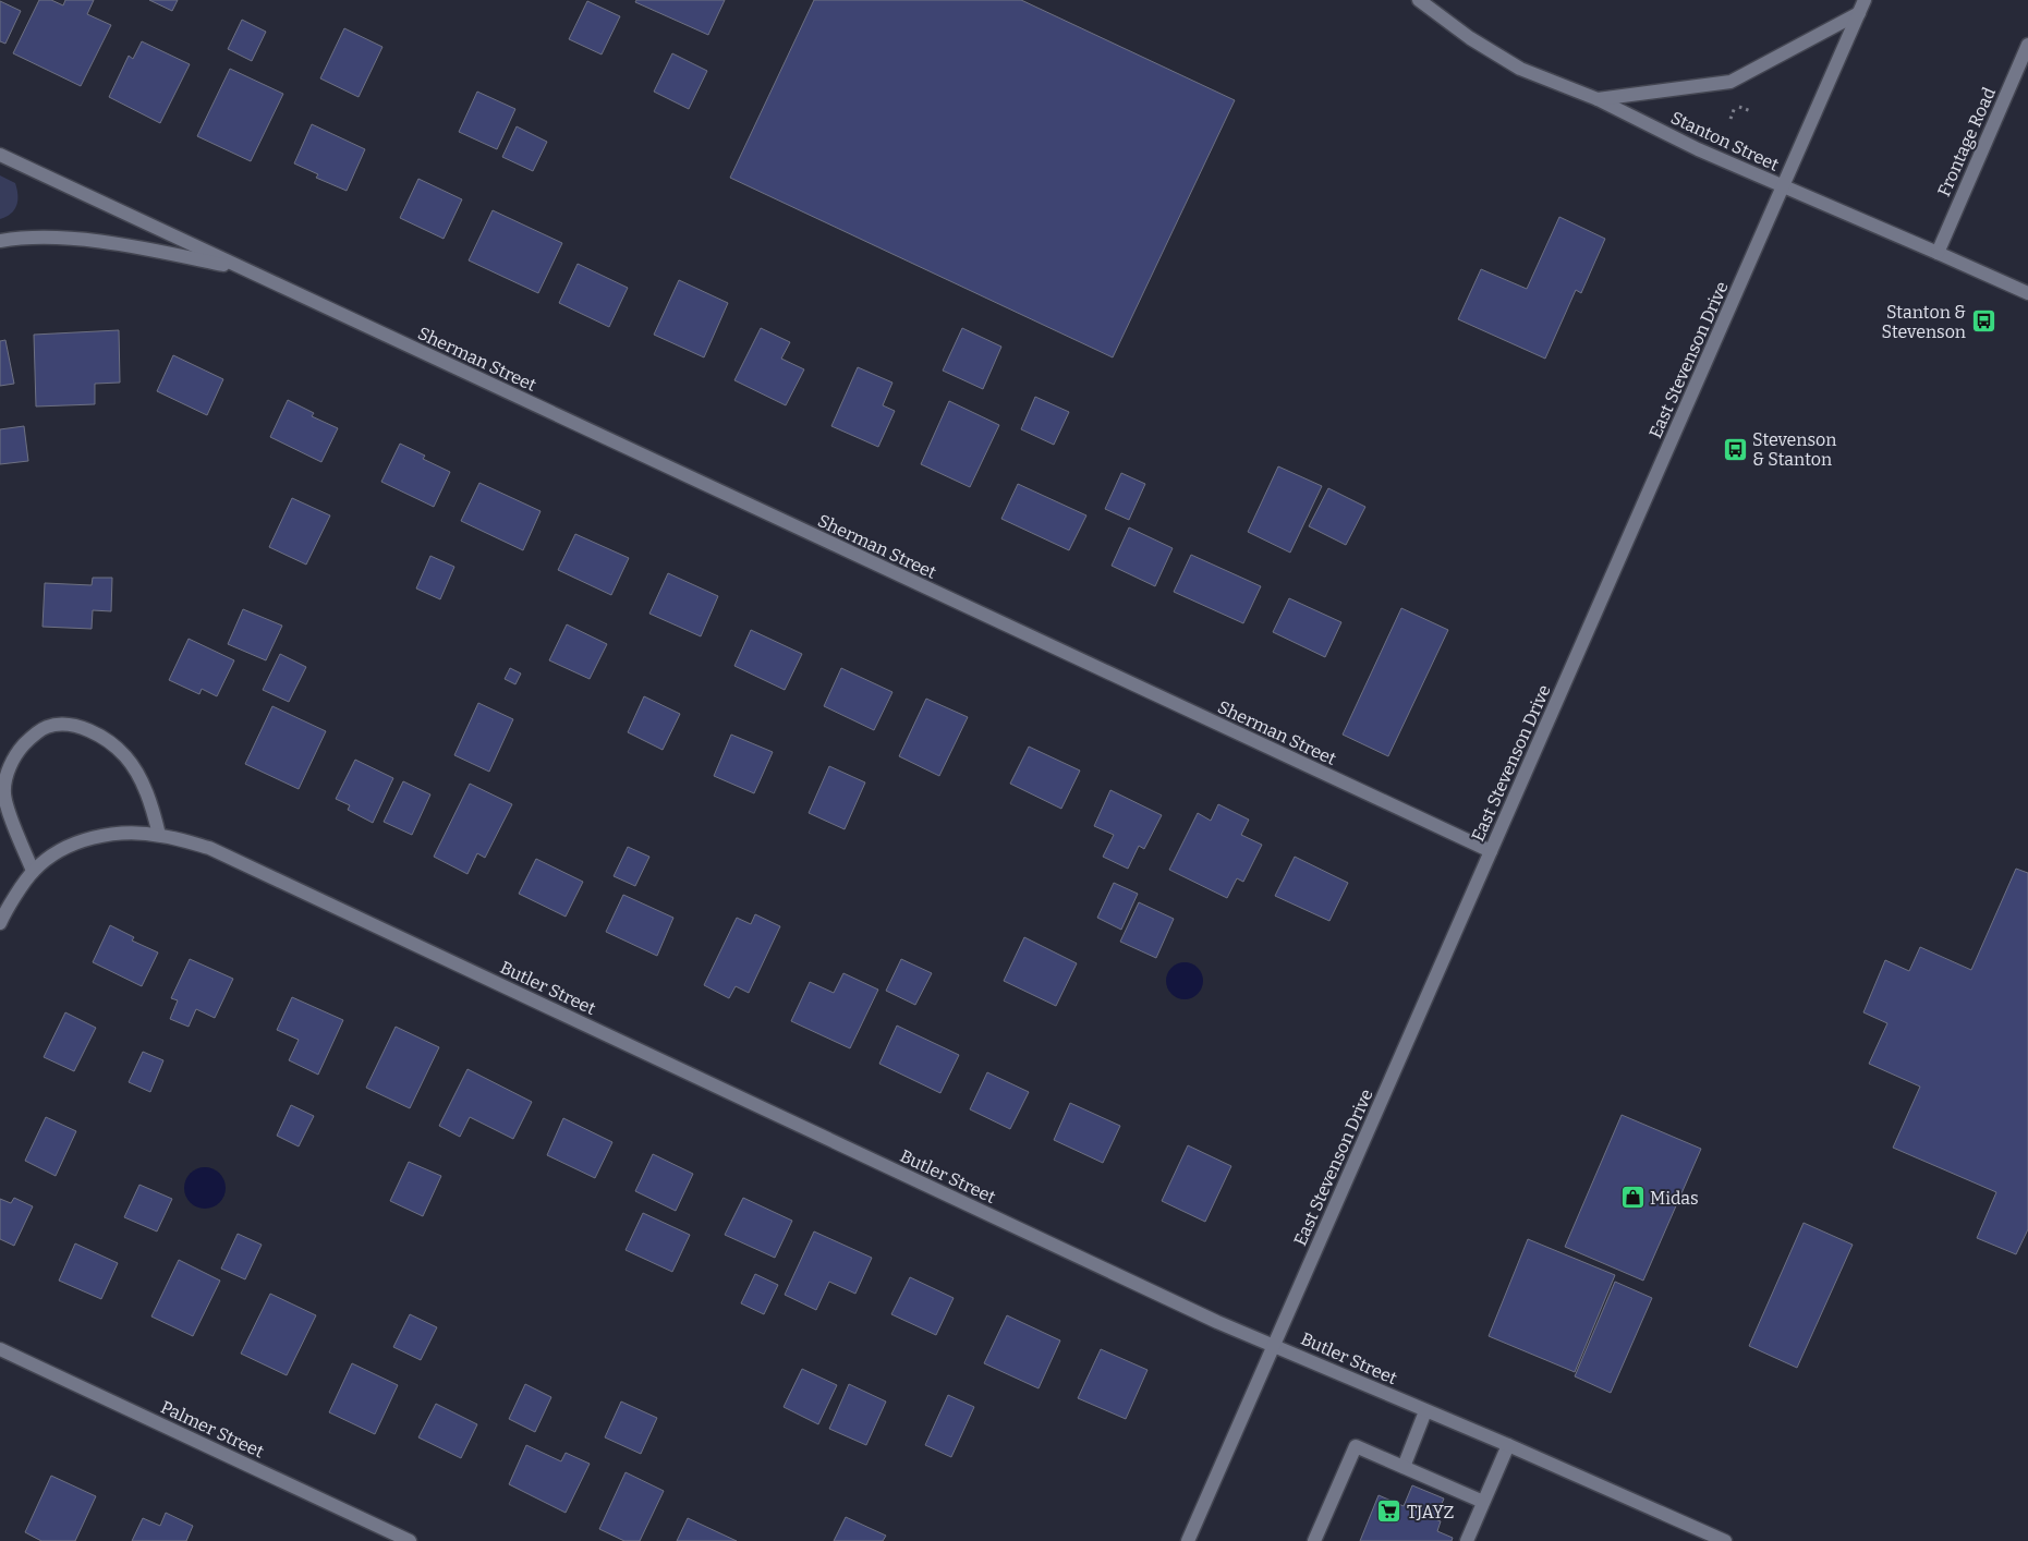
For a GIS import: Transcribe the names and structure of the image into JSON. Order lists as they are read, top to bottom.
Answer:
{
  "streets": {
    "street": [
      "Stanton Street",
      "Frontage Road",
      "Sherman Street",
      "East Stevenson Drive",
      "Butler Street",
      "Palmer Street"
    ]
  },
  "crossings": [
    ["Stanton Street", "Frontage Road"],
    ["Stanton Street", "East Stevenson Drive"],
    ["Sherman Street", "East Stevenson Drive"],
    ["East Stevenson Drive", "Butler Street"]
  ],
  "places": {
    "bus stop": ["Stanton & Stevenson", "Stevenson & Stanton"],
    "shop": ["Midas"],
    "supermarket": ["TJAYZ"]
  }
}
